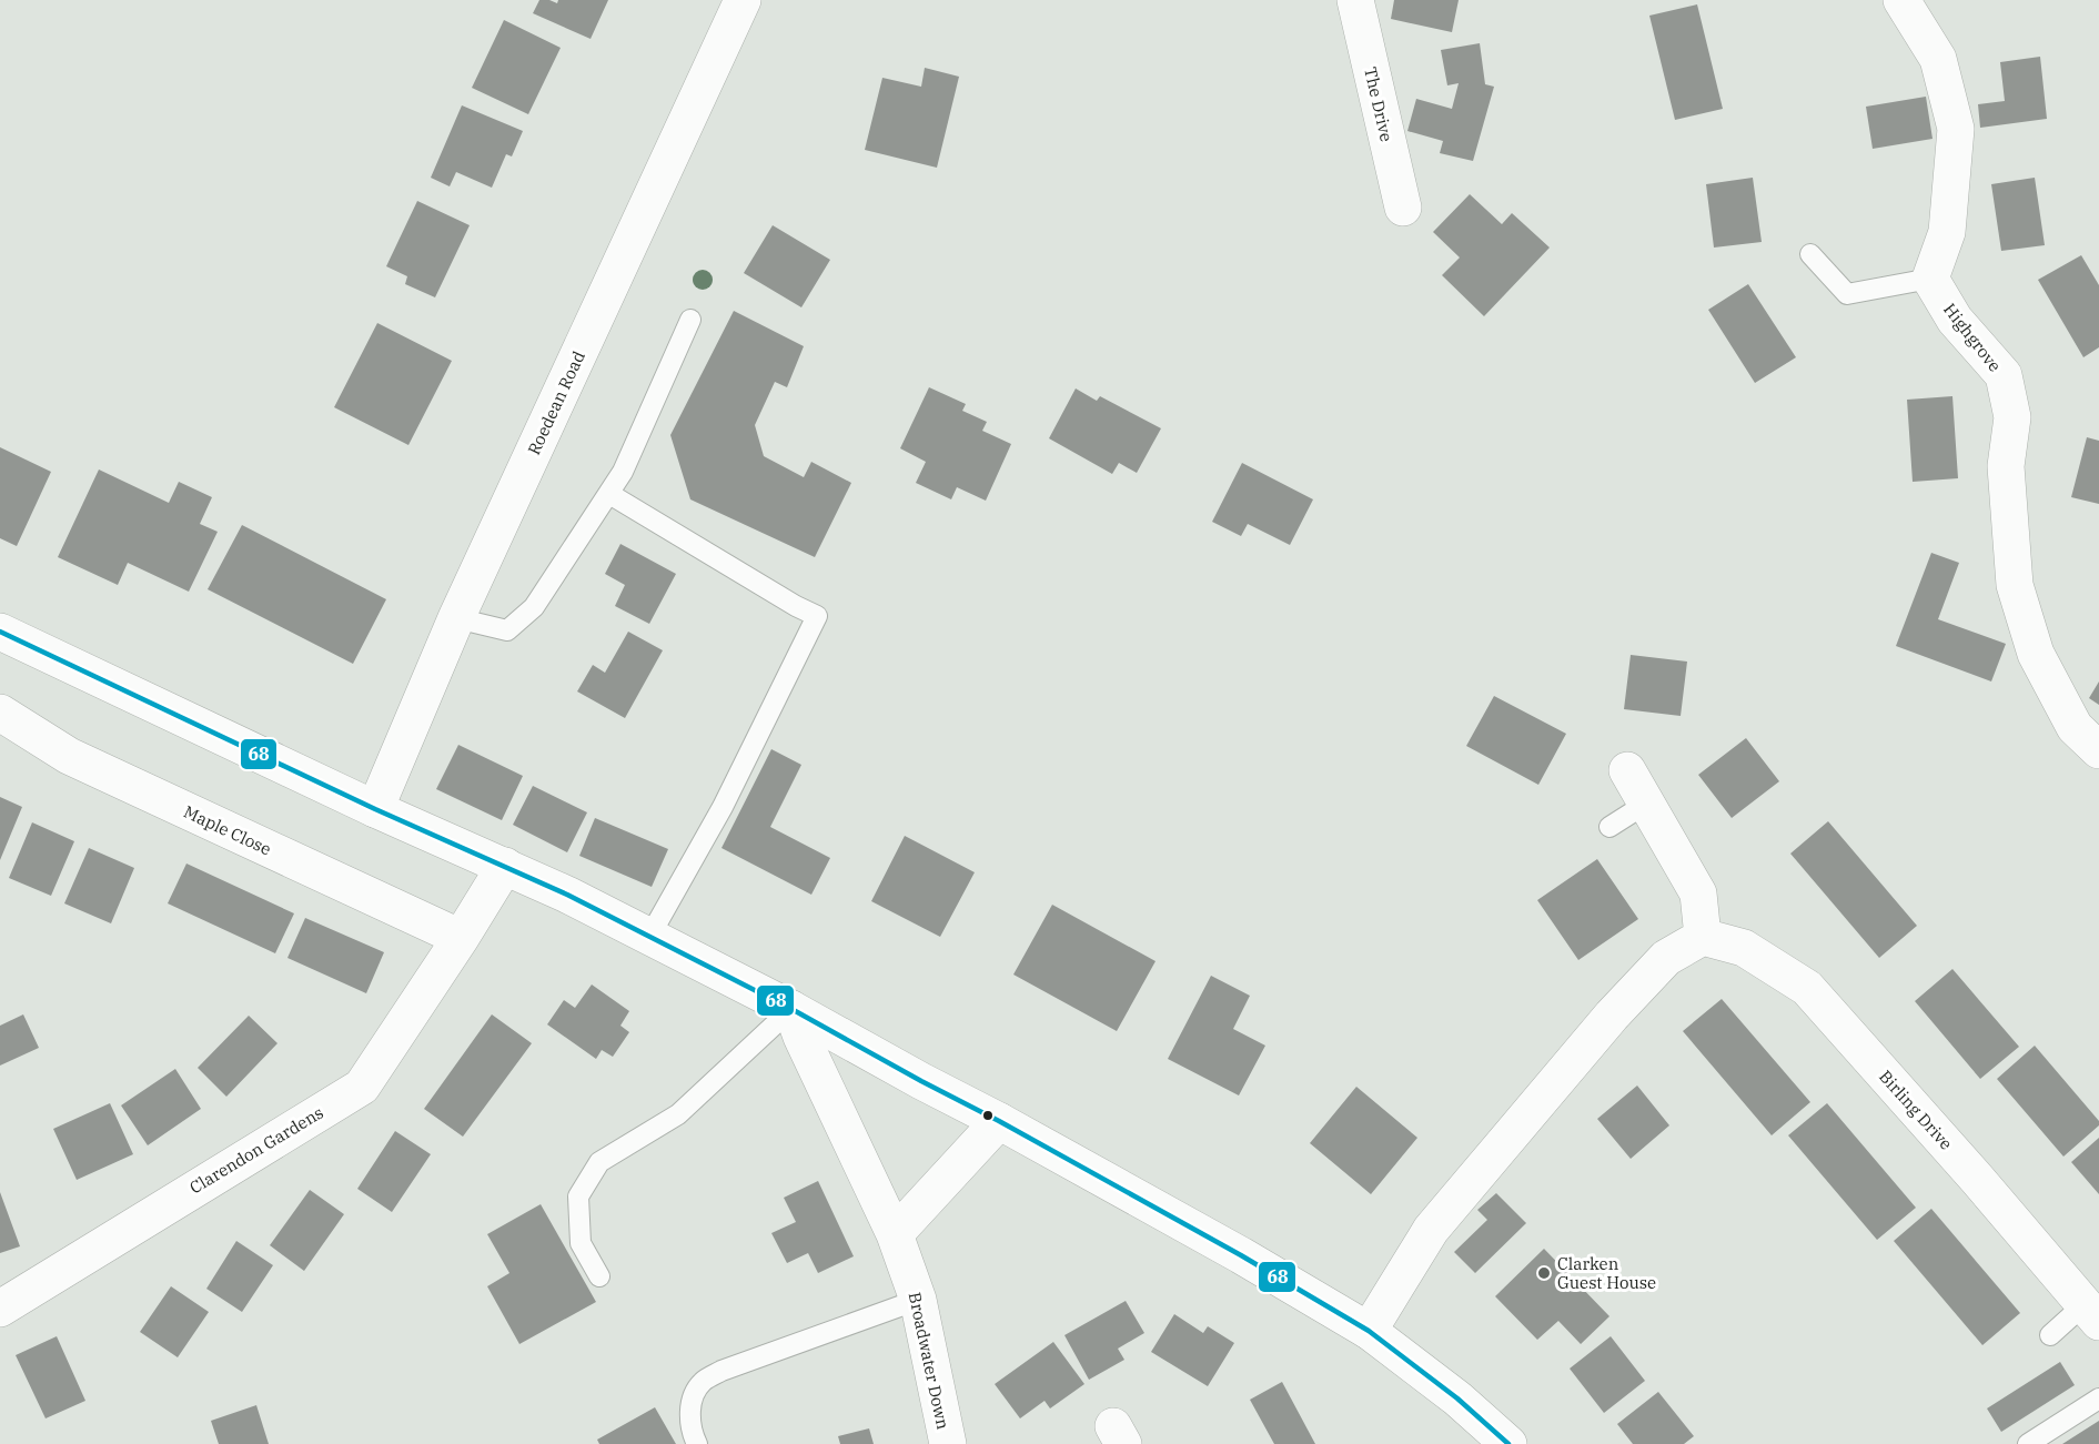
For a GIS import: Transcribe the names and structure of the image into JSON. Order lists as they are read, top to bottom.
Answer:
{
  "streets": {
    "street": [
      "The Drive",
      "Highgrove",
      "Roedean Road",
      "Maple Close",
      "Birling Drive",
      "Clarendon Gardens",
      "Broadwater Down"
    ]
  },
  "crossings": [
    ["Maple Close", "Clarendon Gardens"]
  ],
  "places": ["Clarken Guest House"],
  "lines": ["transit line 68"]
}
